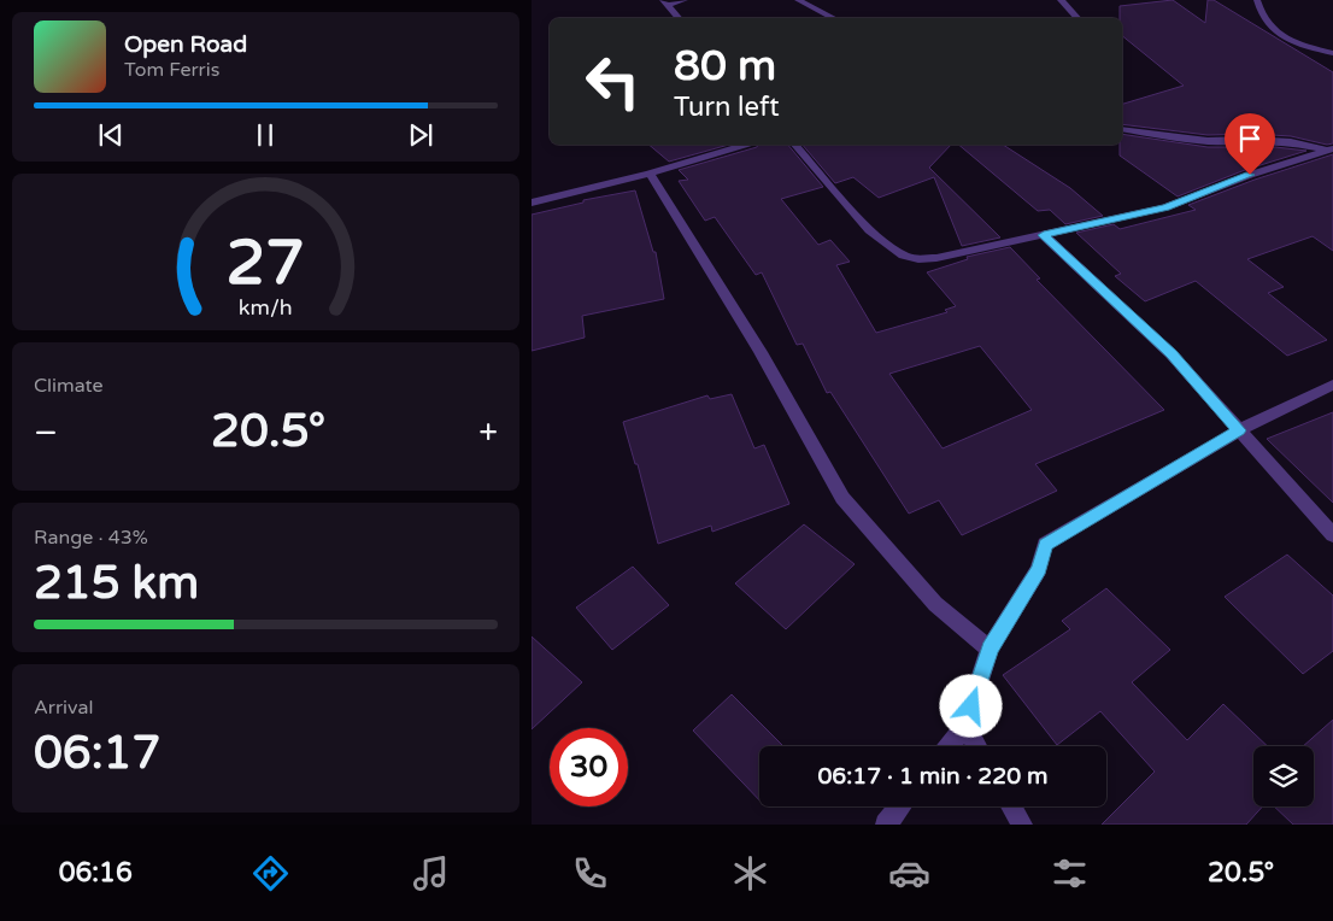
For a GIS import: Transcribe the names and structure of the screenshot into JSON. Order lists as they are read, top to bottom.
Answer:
{
  "page": {
    "turn": ["80 m", "Turn left"],
    "song": ["Open Road", "Tom Ferris"],
    "tile": [
      "Climate",
      ["Range · 43%", "215 km"],
      ["Arrival", "06:17"]
    ],
    "heat": ["−", "20.5°", "+"],
    "limit": "30",
    "trip": "06:17 · 1 min · 220 m",
    "tabs": ["06:16", "20.5°"],
    "gauge": ["27", "km/h"]
  }
}
